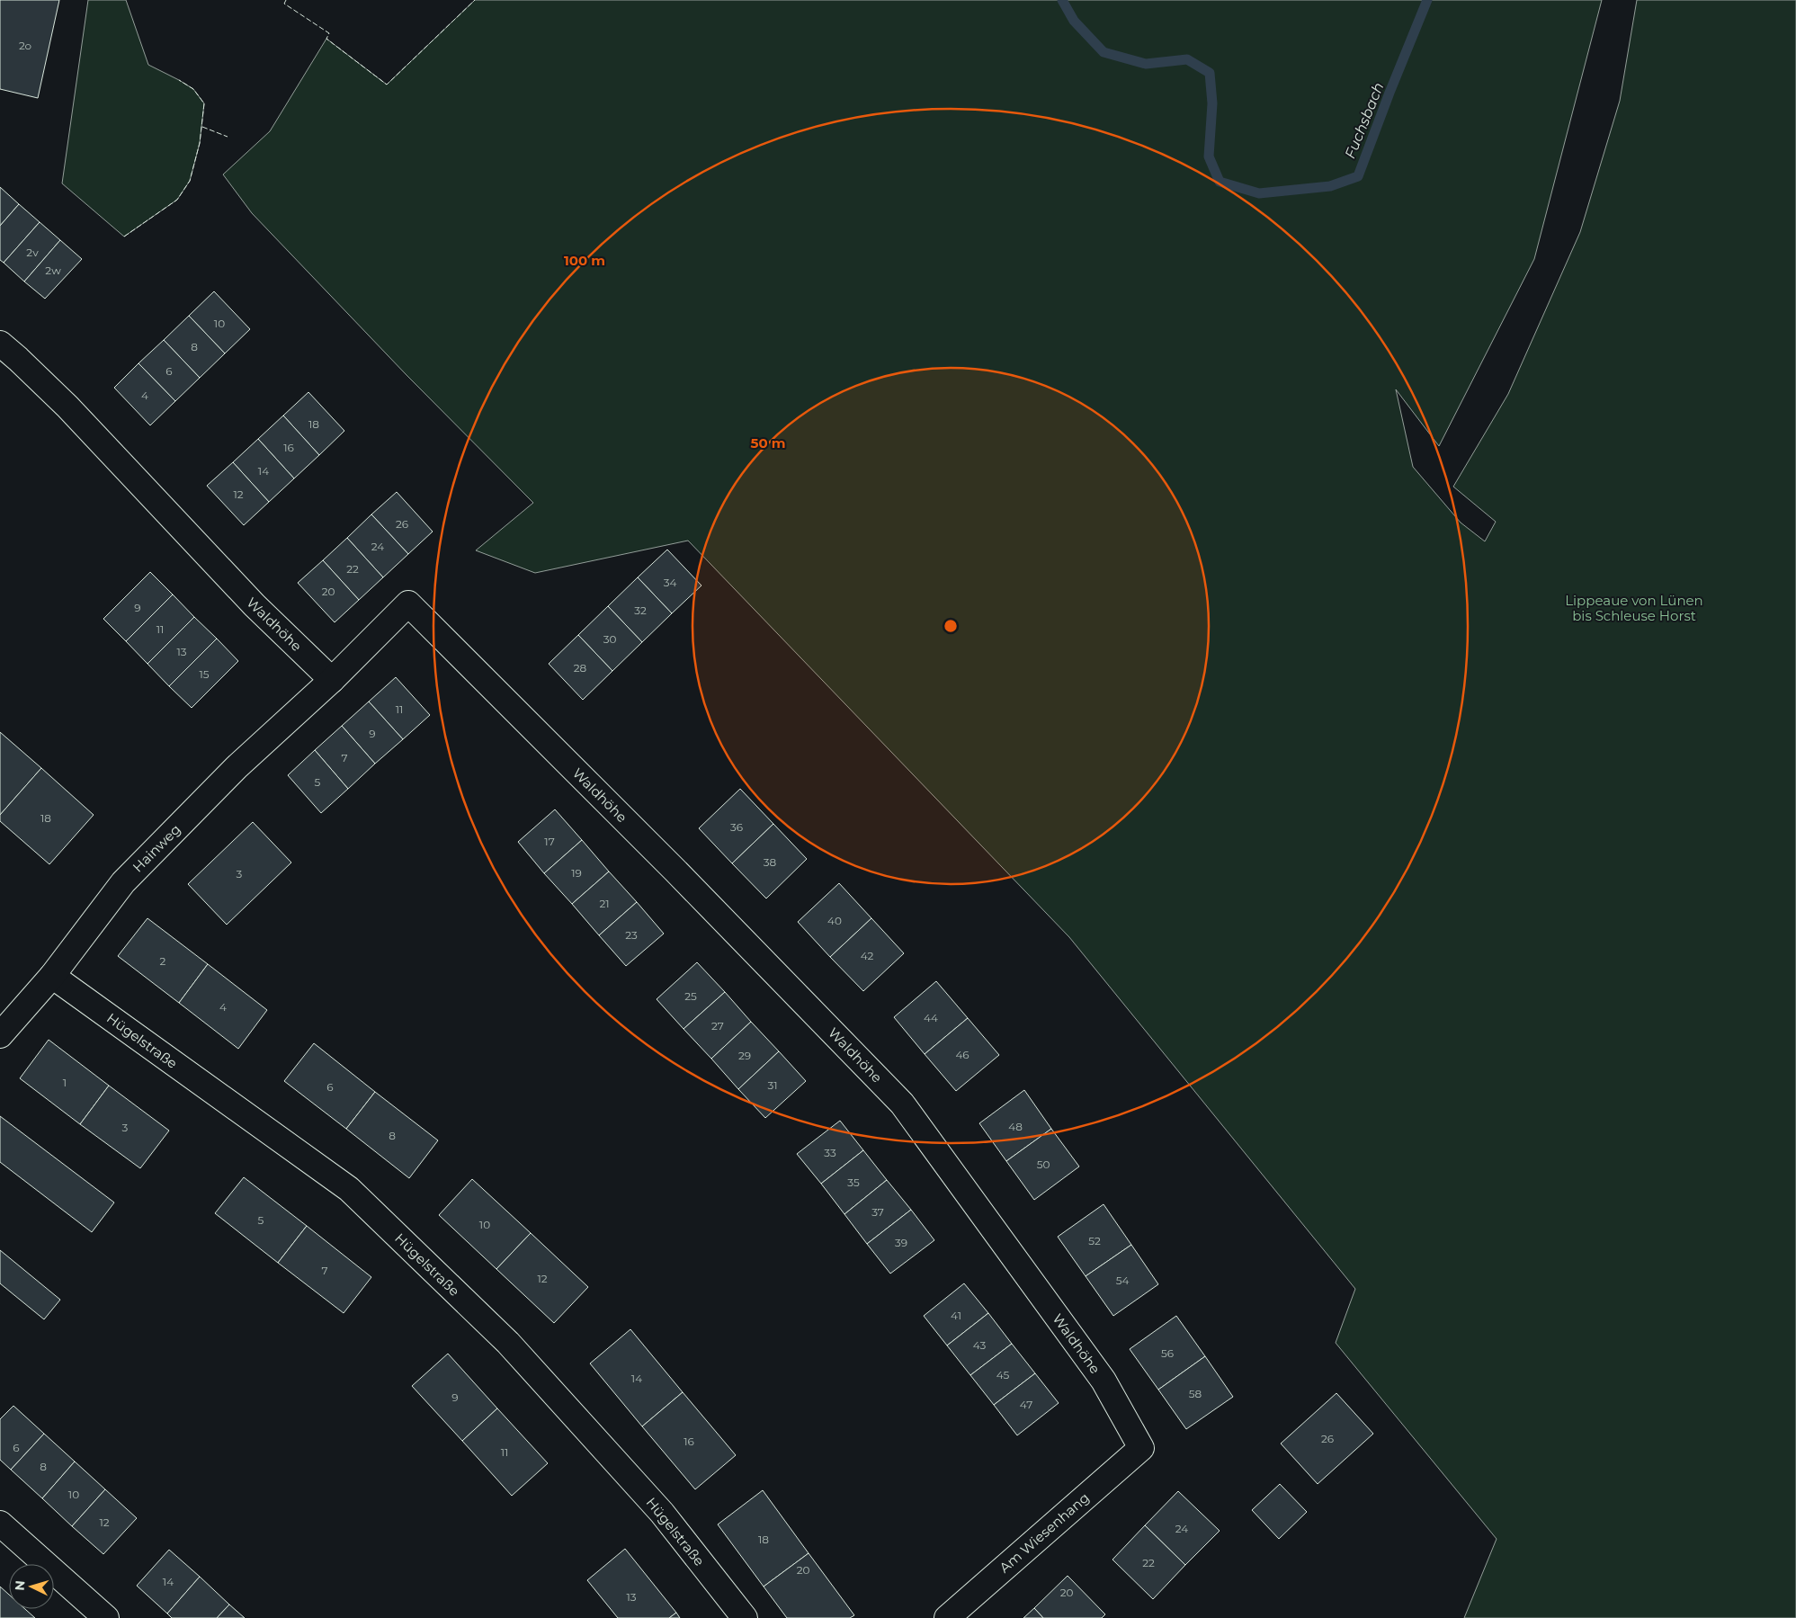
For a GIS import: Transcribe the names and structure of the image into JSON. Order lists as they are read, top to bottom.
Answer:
{
  "streets": {
    "street": [
      "Waldhöhe",
      "Hainweg",
      "Hügelstraße",
      "Am Wiesenhang"
    ]
  },
  "crossings": [
    ["Waldhöhe", "Hainweg"],
    ["Waldhöhe", "Am Wiesenhang"],
    ["Hainweg", "Hügelstraße"]
  ],
  "water": ["Fuchsbach"],
  "parks": ["Lippeaue von Lünen bis Schleuse Horst"],
  "house_numbers": [
    "2o",
    "2v",
    "2w",
    "10",
    "8",
    "6",
    "4",
    "18",
    "16",
    "14",
    "12",
    "26",
    "24",
    "22",
    "34",
    "20",
    "9",
    "32",
    "11",
    "30",
    "13",
    "28",
    "15",
    "11",
    "9",
    "7",
    "5",
    "18",
    "36",
    "17",
    "38",
    "19",
    "3",
    "21",
    "40",
    "23",
    "42",
    "2",
    "25",
    "4",
    "44",
    "27",
    "46",
    "29",
    "1",
    "31",
    "6",
    "48",
    "3",
    "8",
    "33",
    "50",
    "35",
    "37",
    "5",
    "10",
    "52",
    "39",
    "7",
    "12",
    "54",
    "41",
    "43",
    "56",
    "45",
    "14",
    "58",
    "9",
    "47",
    "26",
    "16",
    "6",
    "11",
    "8",
    "10",
    "12",
    "24",
    "18",
    "22",
    "20",
    "14",
    "20",
    "13"
  ],
  "north": "left",
  "rings": ["100 m", "50 m"]
}
